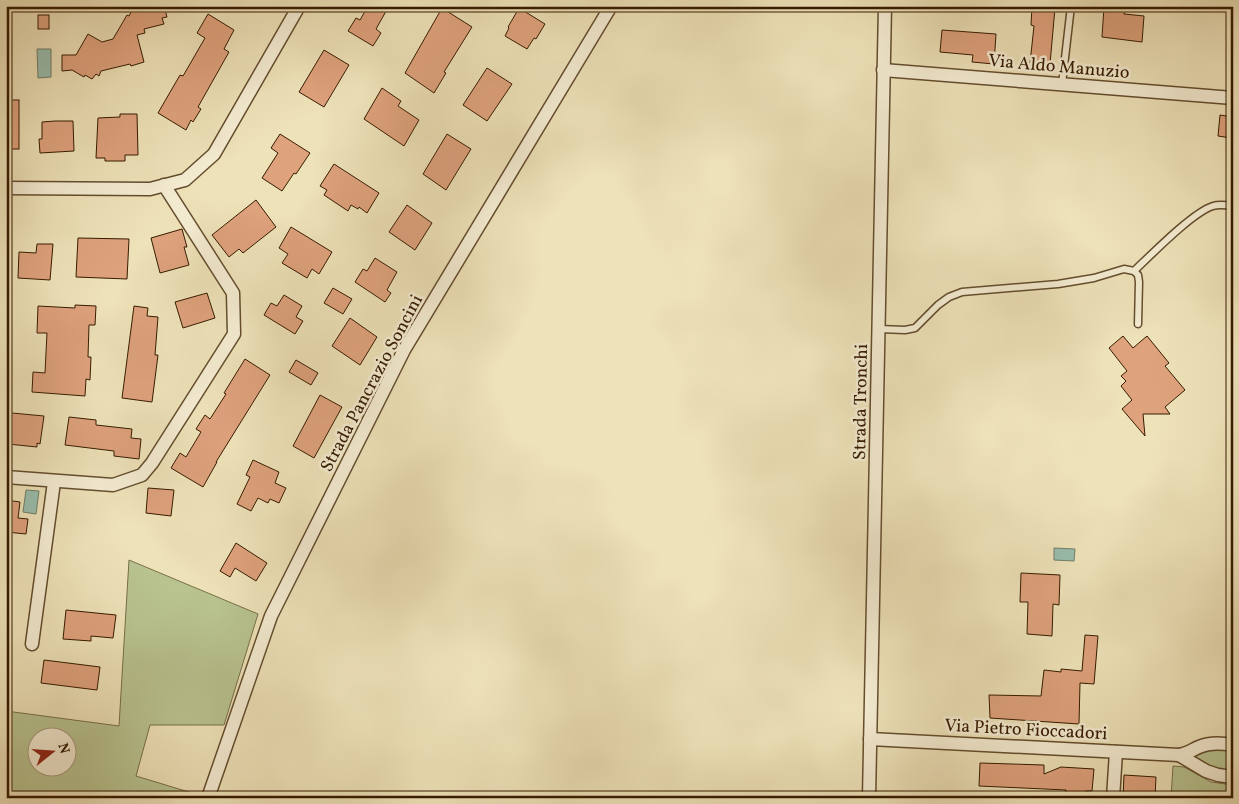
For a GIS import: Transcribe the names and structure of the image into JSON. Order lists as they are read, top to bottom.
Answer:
{
  "streets": {
    "street": [
      "Via Aldo Manuzio",
      "Strada Pancrazio Soncini",
      "Strada Tronchi",
      "Via Pietro Fioccadori"
    ]
  },
  "crossings": [
    ["Via Aldo Manuzio", "Strada Tronchi"],
    ["Strada Tronchi", "Via Pietro Fioccadori"]
  ],
  "north": "right"
}
